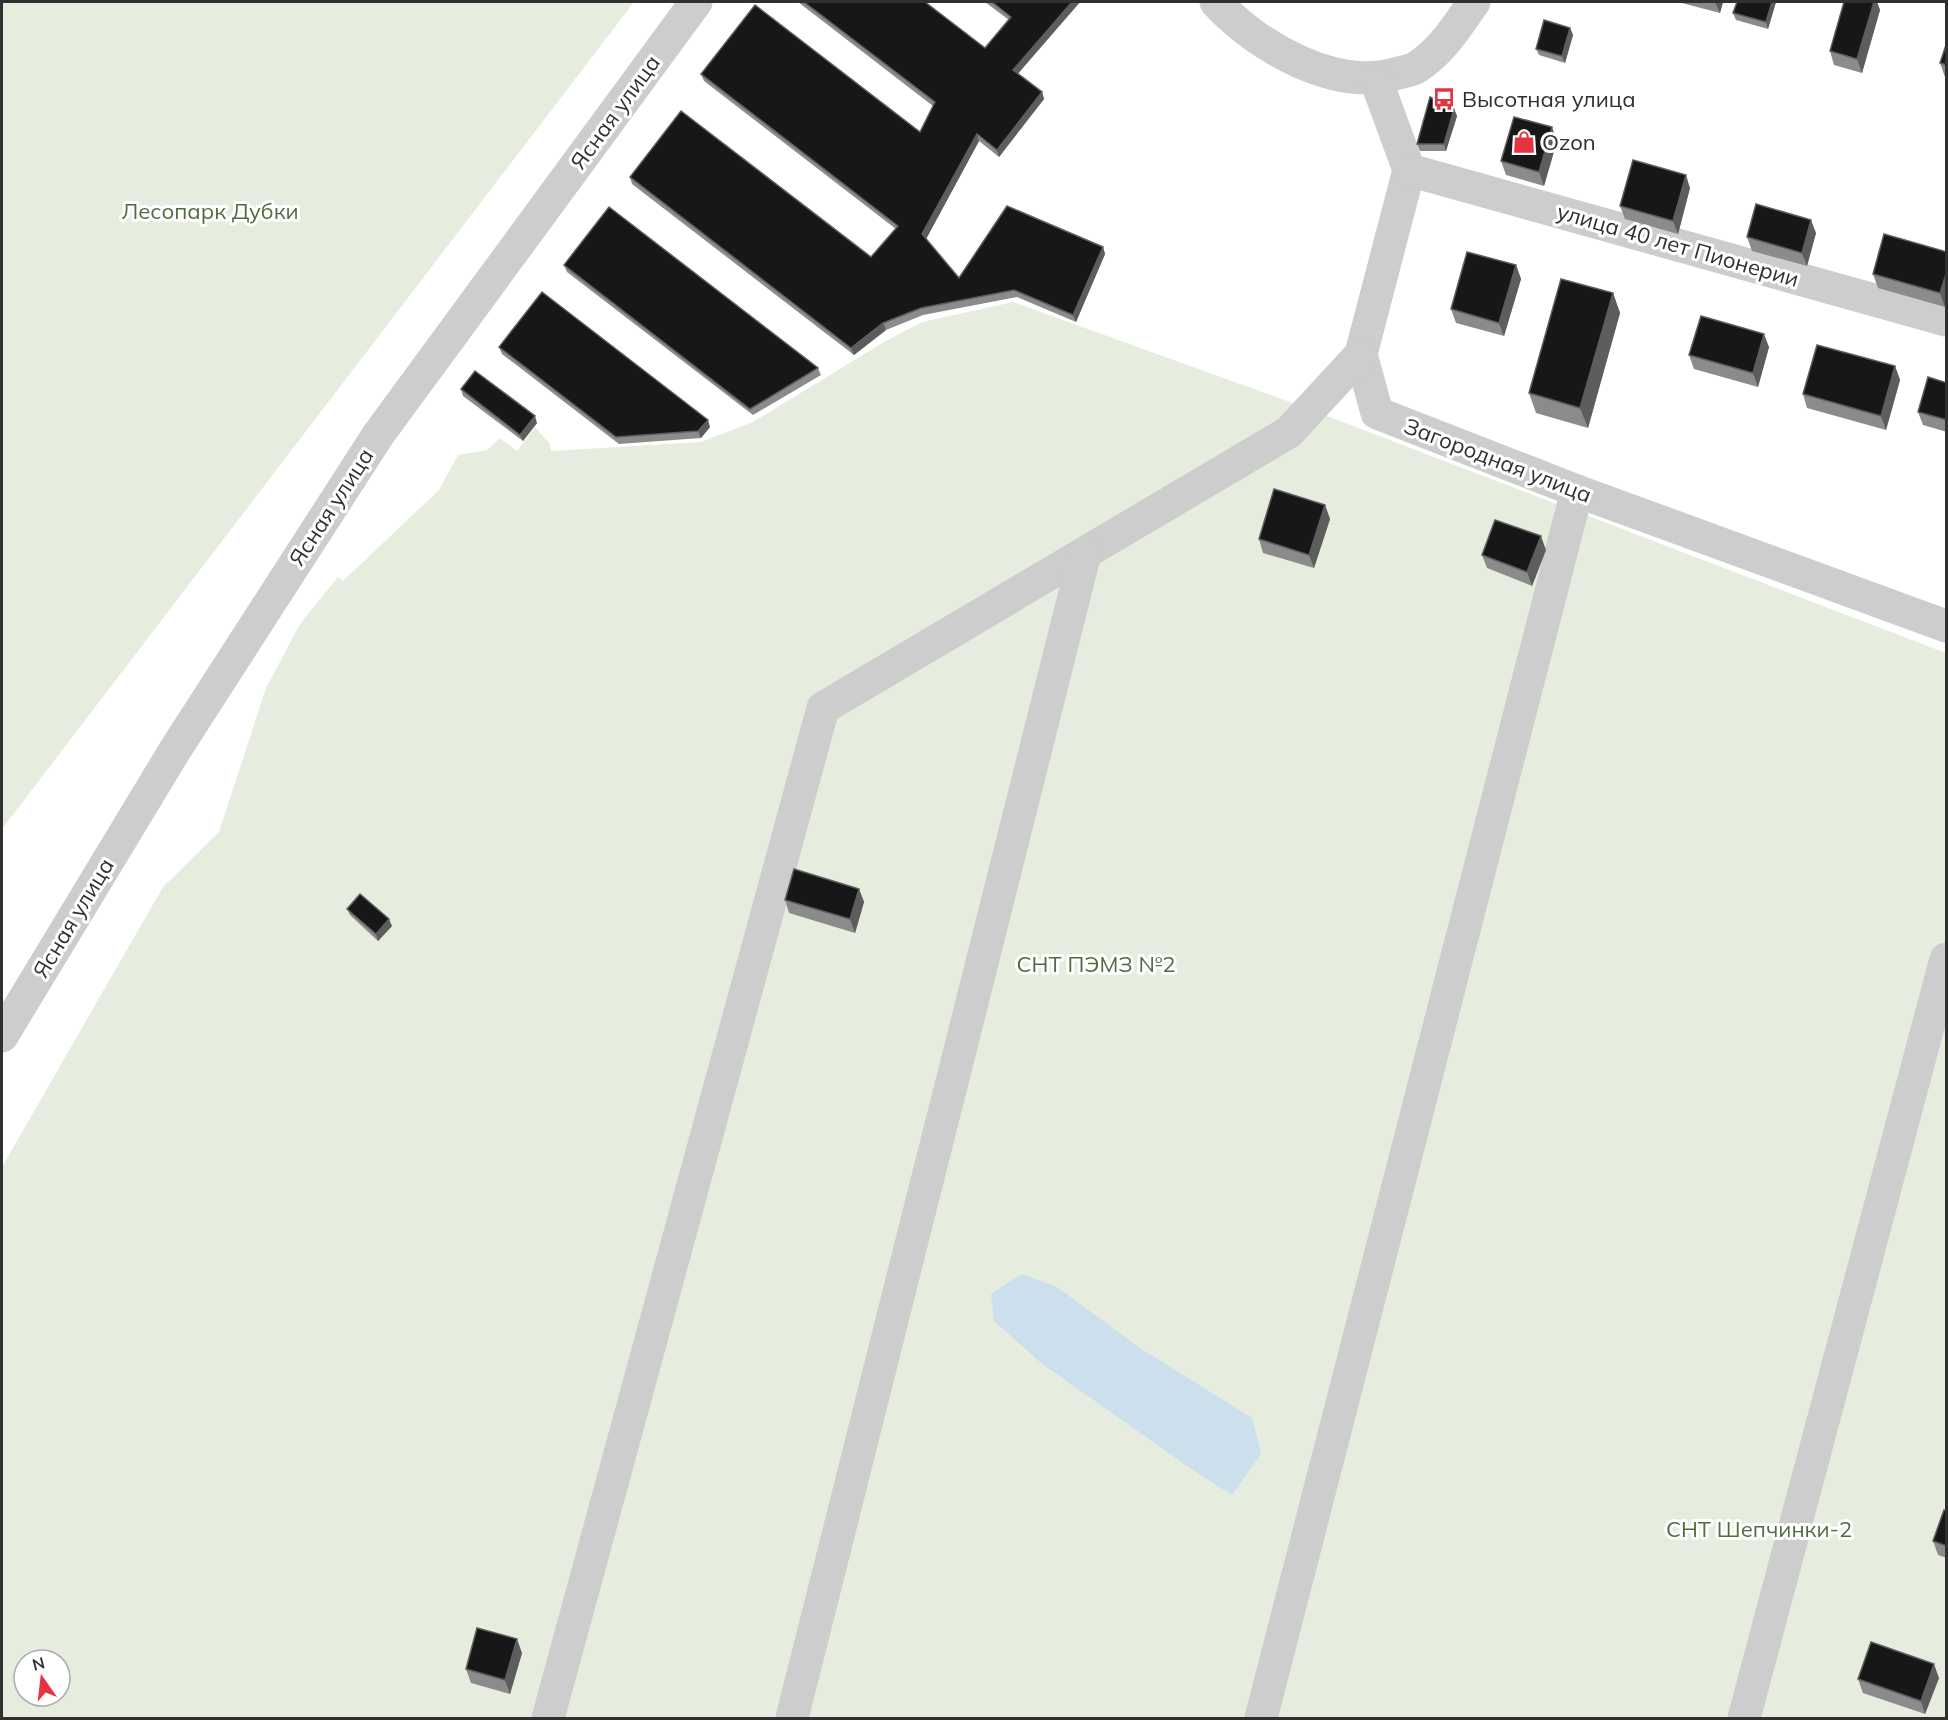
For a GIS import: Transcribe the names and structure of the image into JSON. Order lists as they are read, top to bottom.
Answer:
{
  "streets": {
    "street": ["Ясная улица", "улица 40 лет Пионерии", "Загородная улица"]
  },
  "crossings": [
    ["улица 40 лет Пионерии", "Загородная улица"]
  ],
  "parks": ["Лесопарк Дубки", "СНТ ПЭМЗ №2", "СНТ Шепчинки-2"],
  "places": {
    "bus stop": ["Высотная улица"],
    "shop": ["Ozon"]
  },
  "north": "top"
}
